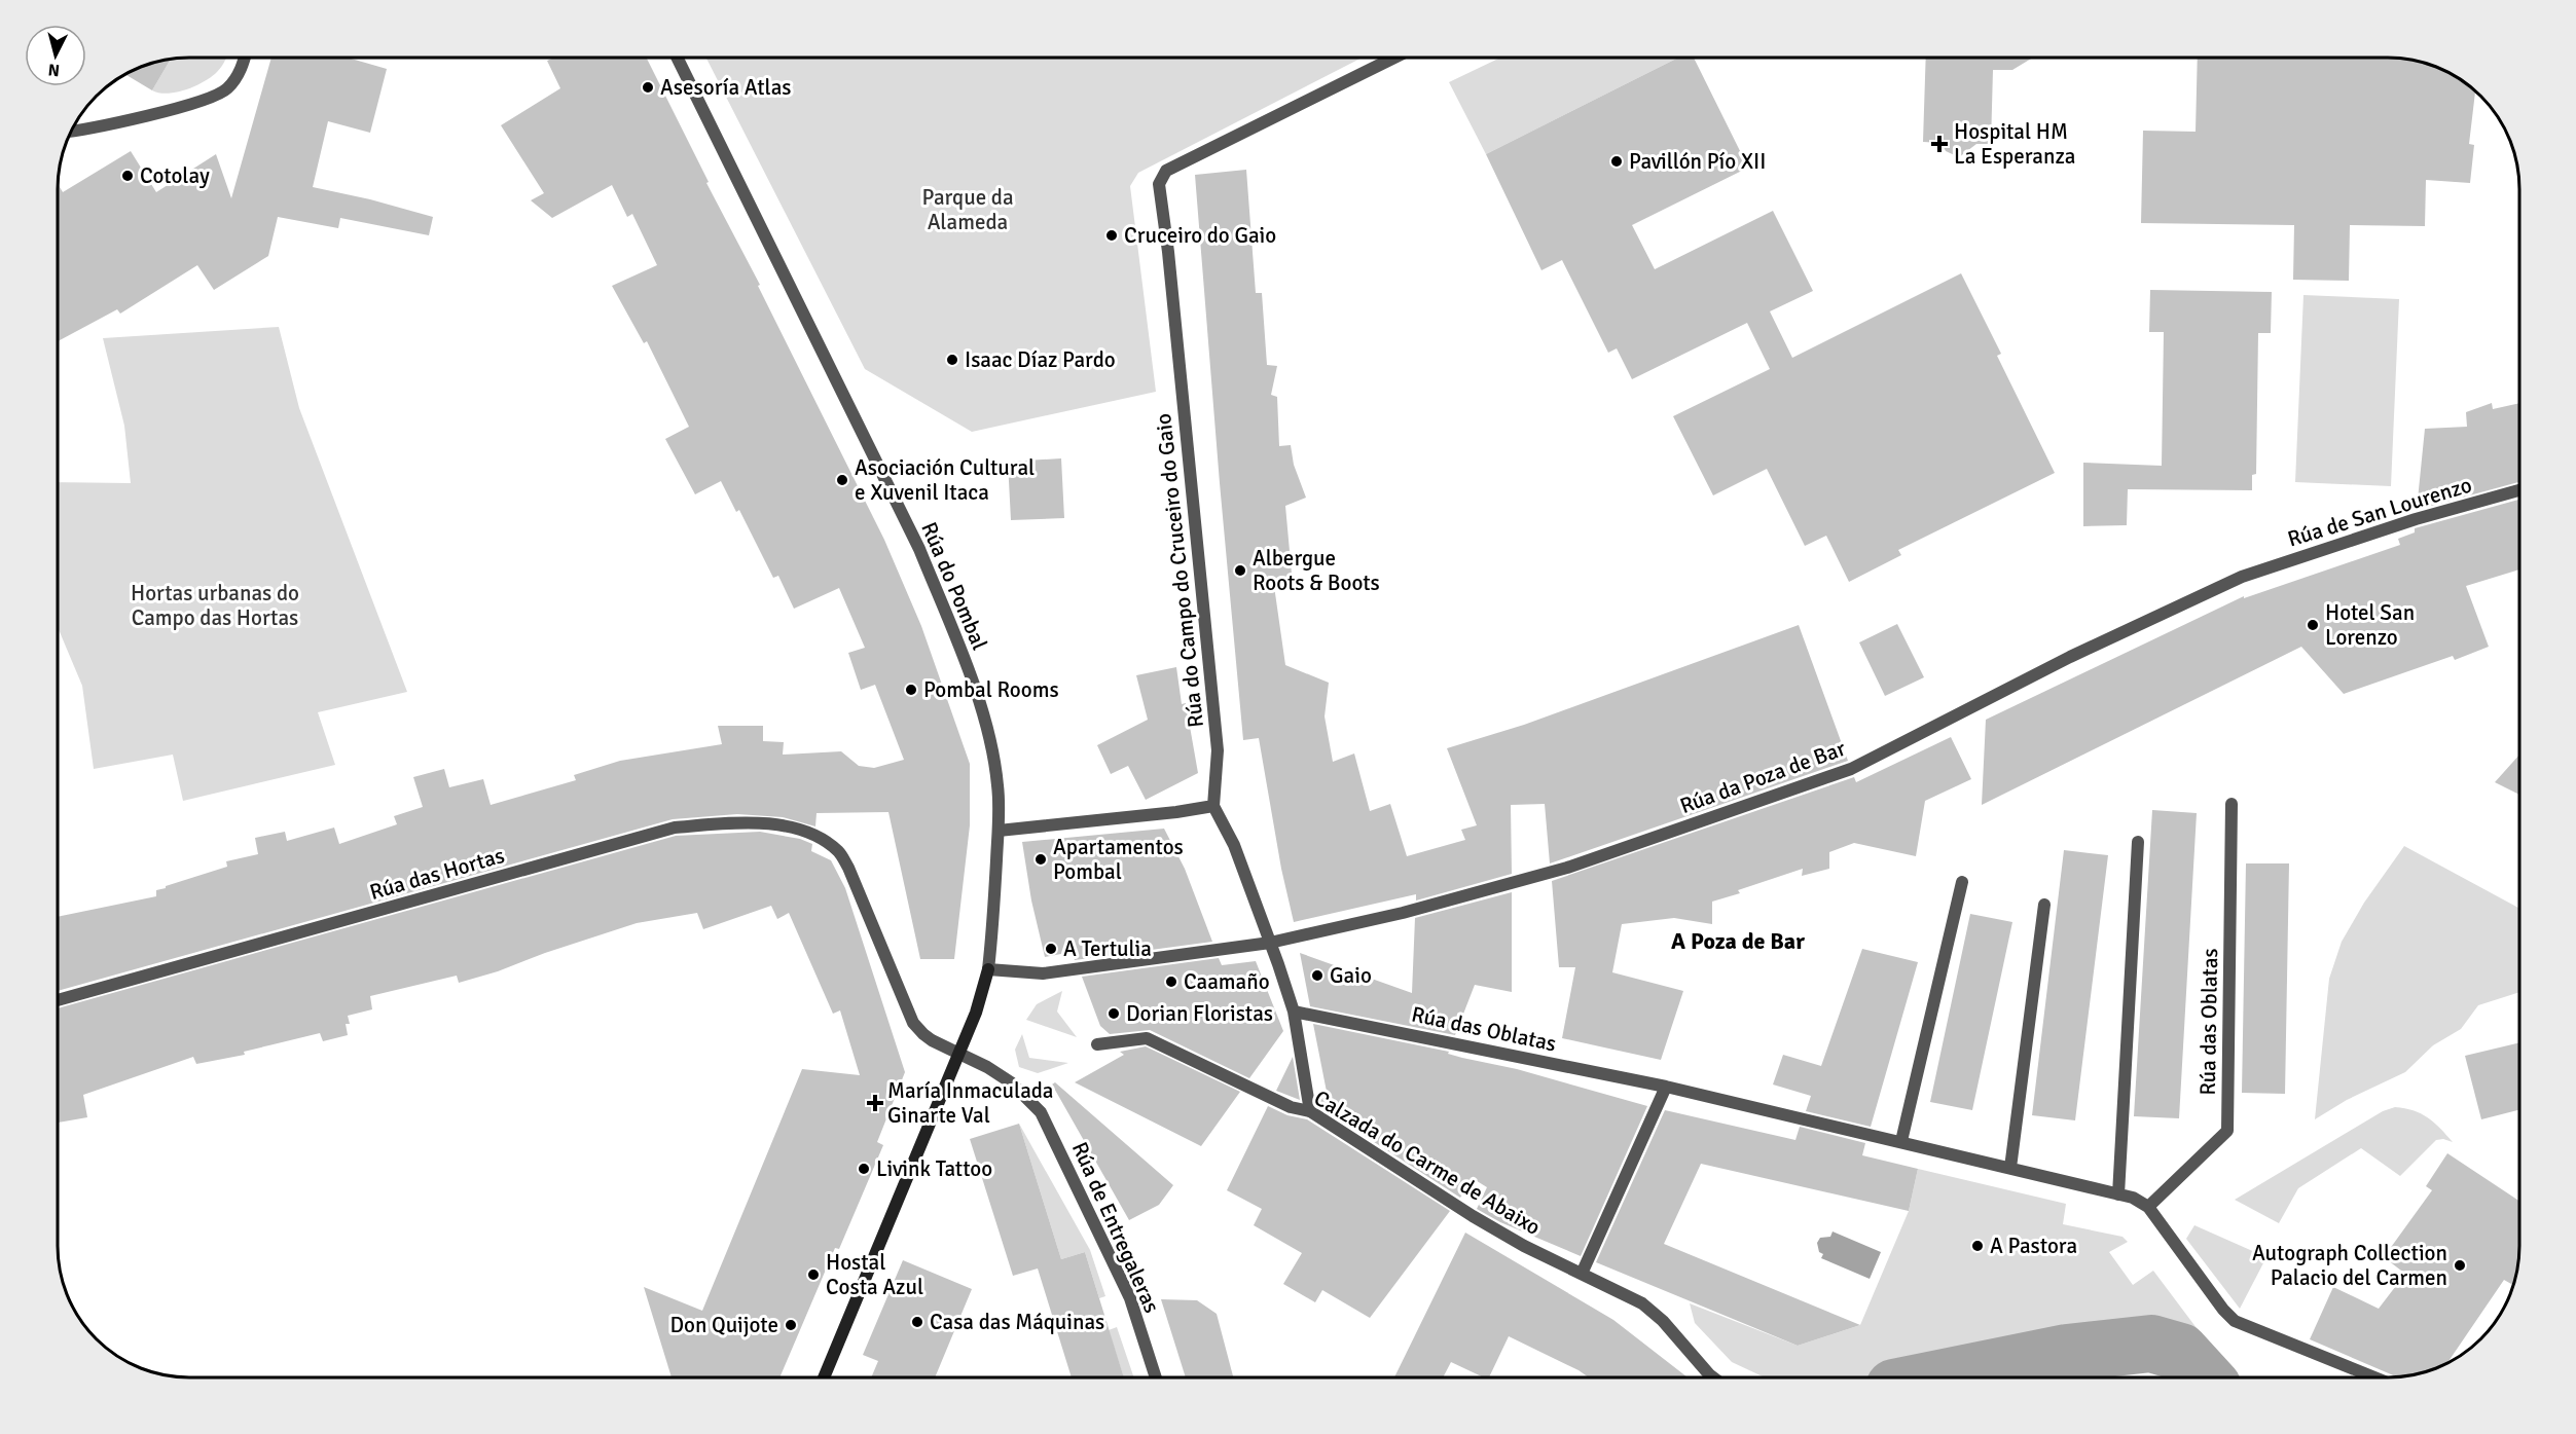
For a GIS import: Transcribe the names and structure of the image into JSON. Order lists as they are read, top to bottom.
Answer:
{
  "streets": {
    "street": [
      "Rúa de San Lourenzo",
      "Rúa do Campo do Cruceiro do Gaio",
      "Rúa do Pombal",
      "Rúa da Poza de Bar",
      "Rúa das Hortas",
      "Rúa das Oblatas",
      "Calzada do Carme de Abaixo",
      "Rúa de Entregaleras"
    ]
  },
  "crossings": [
    ["Rúa de San Lourenzo", "Rúa da Poza de Bar"],
    ["Rúa do Pombal", "Rúa da Poza de Bar"],
    ["Rúa das Hortas", "Rúa de Entregaleras"]
  ],
  "districts": ["A Poza de Bar"],
  "parks": ["Parque da Alameda", "Hortas urbanas do Campo das Hortas"],
  "places": {
    "other": [
      "Asesoría Atlas",
      "Pavillón Pío XII",
      "Cotolay",
      "Cruceiro do Gaio",
      "Isaac Díaz Pardo",
      "Asociación Cultural e Xuvenil Itaca",
      "Albergue Roots & Boots",
      "Hotel San Lorenzo",
      "Pombal Rooms",
      "Apartamentos Pombal",
      "A Tertulia",
      "Gaio",
      "Caamaño",
      "Dorian Floristas",
      "Livink Tattoo",
      "A Pastora",
      "Autograph Collection Palacio del Carmen",
      "Hostal Costa Azul",
      "Casa das Máquinas",
      "Don Quijote"
    ],
    "health": ["Hospital HM La Esperanza", "María Inmaculada Ginarte Val"]
  },
  "north": "bottom"
}
